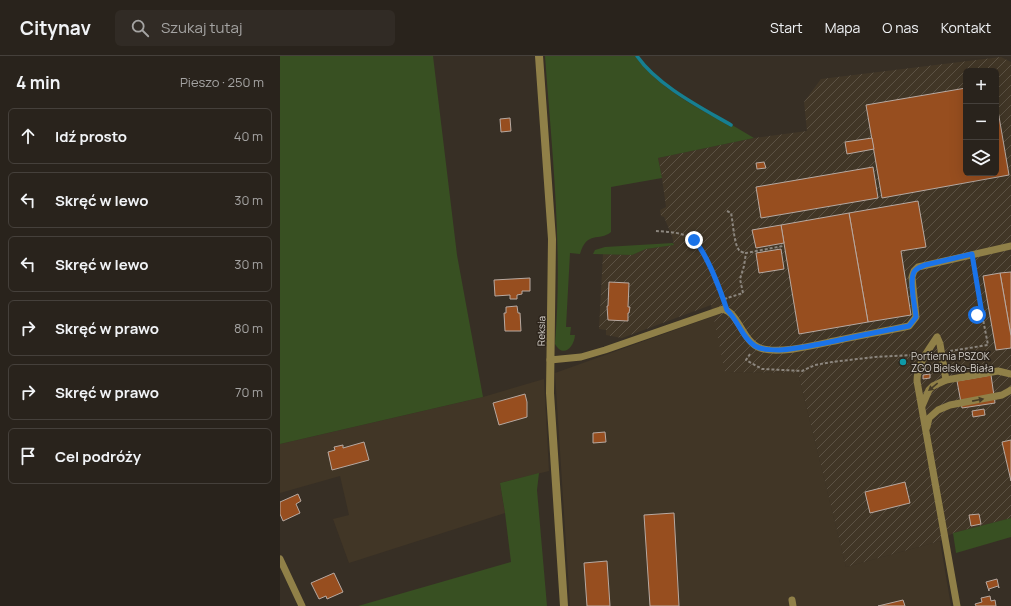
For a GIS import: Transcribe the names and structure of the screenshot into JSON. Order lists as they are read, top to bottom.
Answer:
{
  "streets": {
    "street": ["Reksia"]
  },
  "places": ["Portiernia PSZOK ZGO Bielsko-Biała"],
  "page": {
    "header": "Citynav",
    "search": "Szukaj tutaj",
    "nav": [
      "Start",
      "Mapa",
      "O nas",
      "Kontakt"
    ],
    "heading": ["4 min", "Pieszo · 250 m"],
    "map_buttons": ["+", "−"],
    "list": [
      ["Idź prosto", "40 m"],
      ["Skręć w lewo", "30 m"],
      ["Skręć w lewo", "30 m"],
      ["Skręć w prawo", "80 m"],
      ["Skręć w prawo", "70 m"],
      "Cel podróży"
    ]
  }
}
